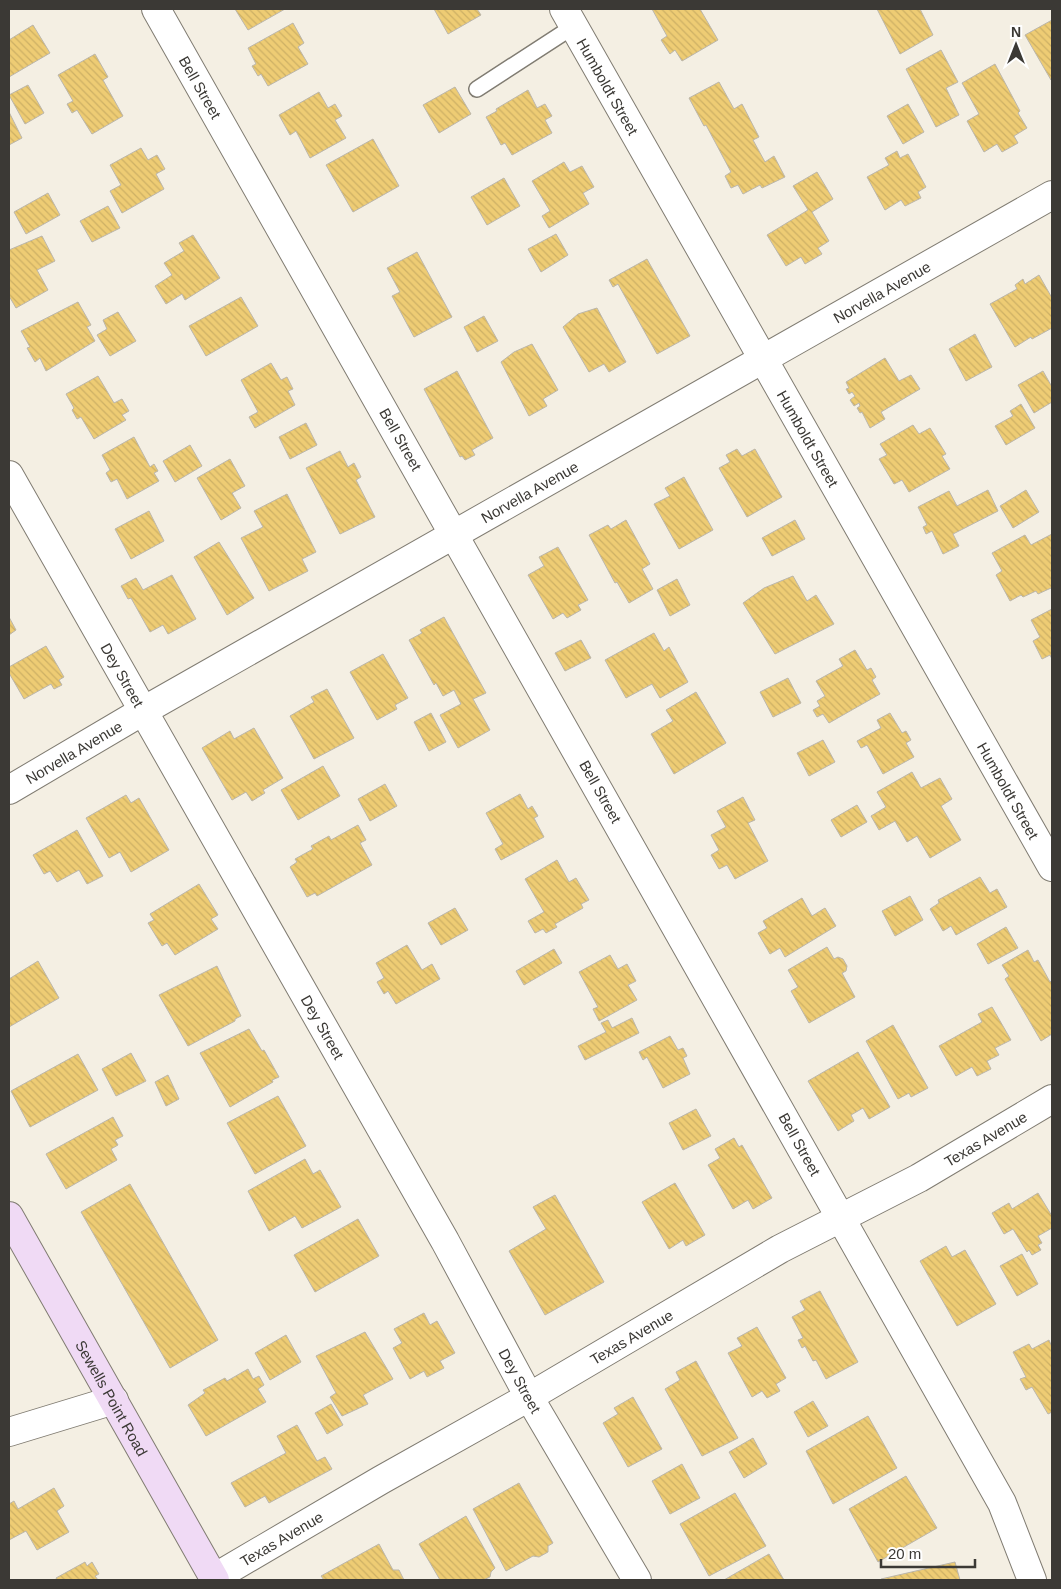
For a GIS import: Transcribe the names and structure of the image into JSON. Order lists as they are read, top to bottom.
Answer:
{
  "streets": {
    "main road": ["Sewells Point Road"],
    "street": [
      "Humboldt Street",
      "Bell Street",
      "Norvella Avenue",
      "Dey Street",
      "Texas Avenue"
    ]
  },
  "crossings": [
    ["Humboldt Street", "Norvella Avenue"],
    ["Bell Street", "Norvella Avenue"],
    ["Bell Street", "Texas Avenue"],
    ["Norvella Avenue", "Dey Street"],
    ["Dey Street", "Texas Avenue"],
    ["Texas Avenue", "Sewells Point Road"]
  ],
  "scale_bar": "20 m",
  "north": "top"
}
